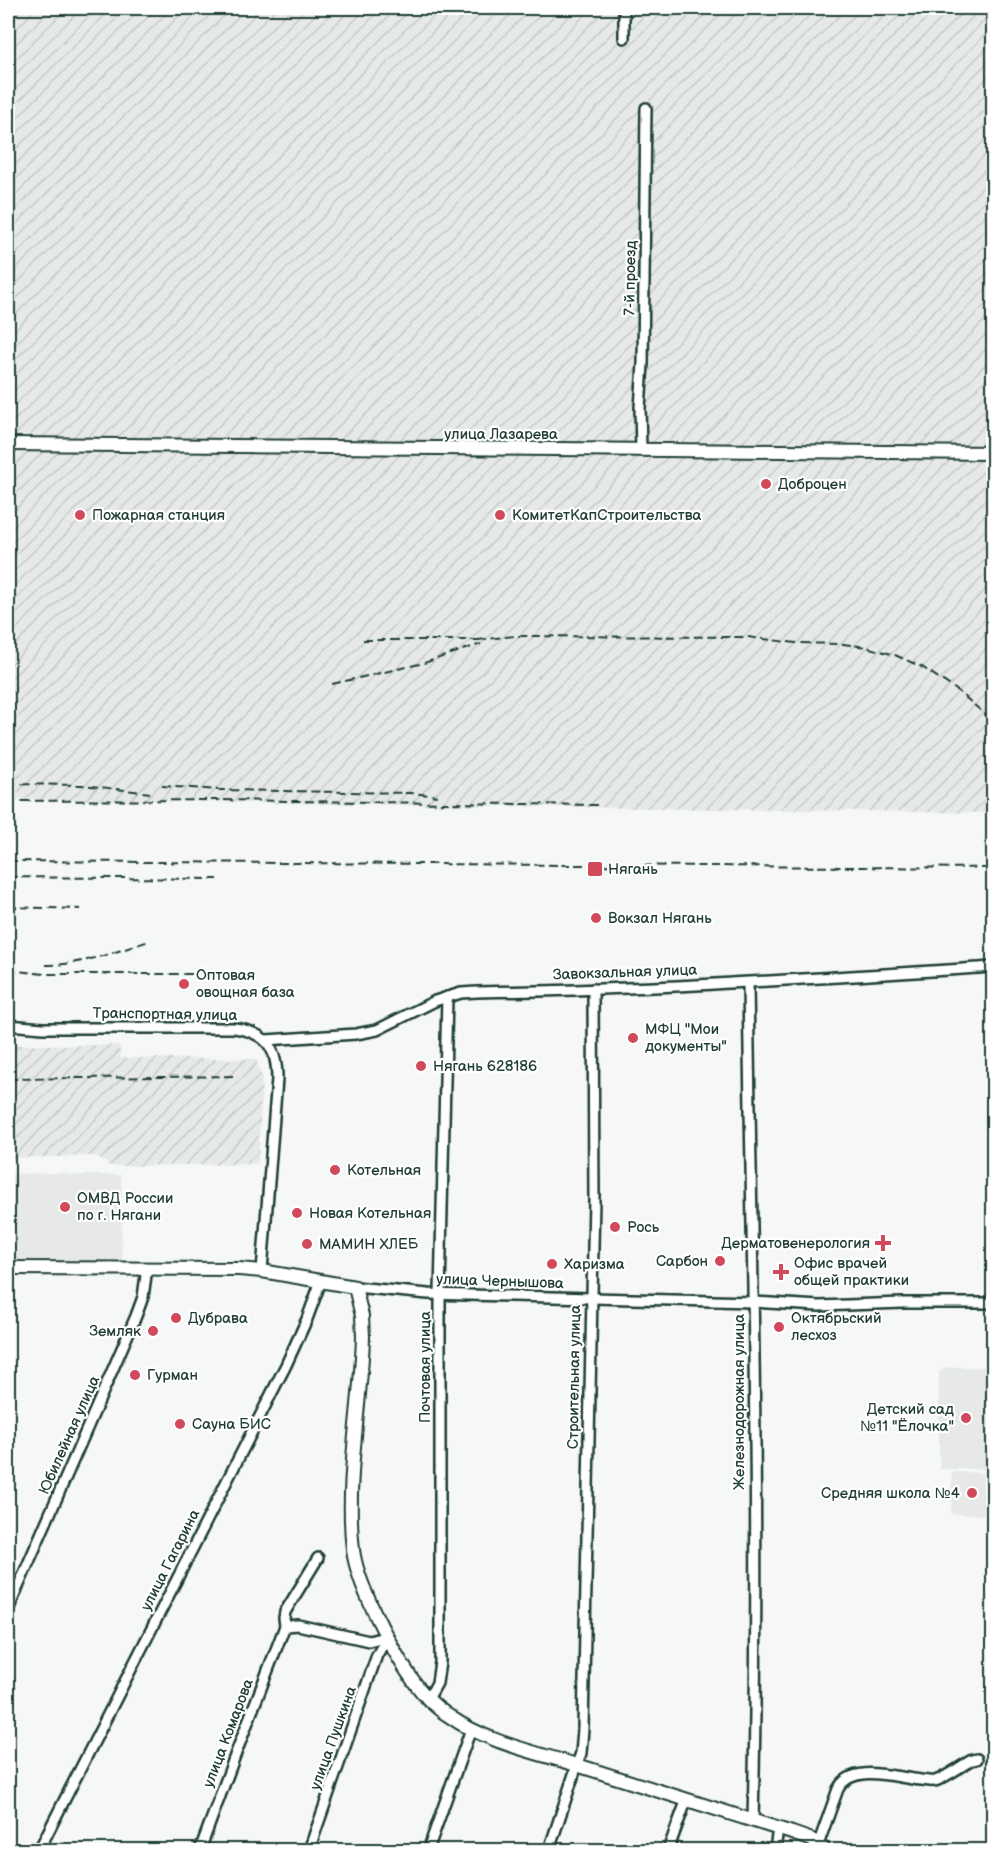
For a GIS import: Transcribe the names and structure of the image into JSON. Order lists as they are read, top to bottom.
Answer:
{
  "streets": {
    "main road": ["улица Лазарева", "улица Чернышова"],
    "street": [
      "7-й проезд",
      "Завокзальная улица",
      "Транспортная улица",
      "Почтовая улица",
      "Строительная улица",
      "Железнодорожная улица",
      "Юбилейная улица",
      "улица Гагарина",
      "улица Комарова",
      "улица Пушкина"
    ]
  },
  "crossings": [
    ["7-й проезд", "улица Лазарева"],
    ["Завокзальная улица", "Транспортная улица"],
    ["Завокзальная улица", "Почтовая улица"],
    ["Завокзальная улица", "Строительная улица"],
    ["Завокзальная улица", "Железнодорожная улица"],
    ["улица Чернышова", "Почтовая улица"],
    ["улица Чернышова", "Строительная улица"],
    ["улица Чернышова", "Железнодорожная улица"],
    ["улица Чернышова", "Юбилейная улица"],
    ["улица Чернышова", "улица Гагарина"]
  ],
  "places": {
    "other": [
      "Доброцен",
      "Пожарная станция",
      "КомитетКапСтроительства",
      "Вокзал Нягань",
      "Оптовая овощная база",
      "МФЦ \"Мои документы\"",
      "Нягань 628186",
      "Котельная",
      "ОМВД России по г. Нягани",
      "Новая Котельная",
      "Рось",
      "МАМИН ХЛЕБ",
      "Сарбон",
      "Харизма",
      "Дубрава",
      "Октябрьский лесхоз",
      "Земляк",
      "Гурман",
      "Детский сад №11 \"Ёлочка\"",
      "Сауна БИС",
      "Средняя школа №4"
    ],
    "transit": ["Нягань"],
    "health": ["Дерматовенерология", "Офис врачей общей практики"]
  }
}
